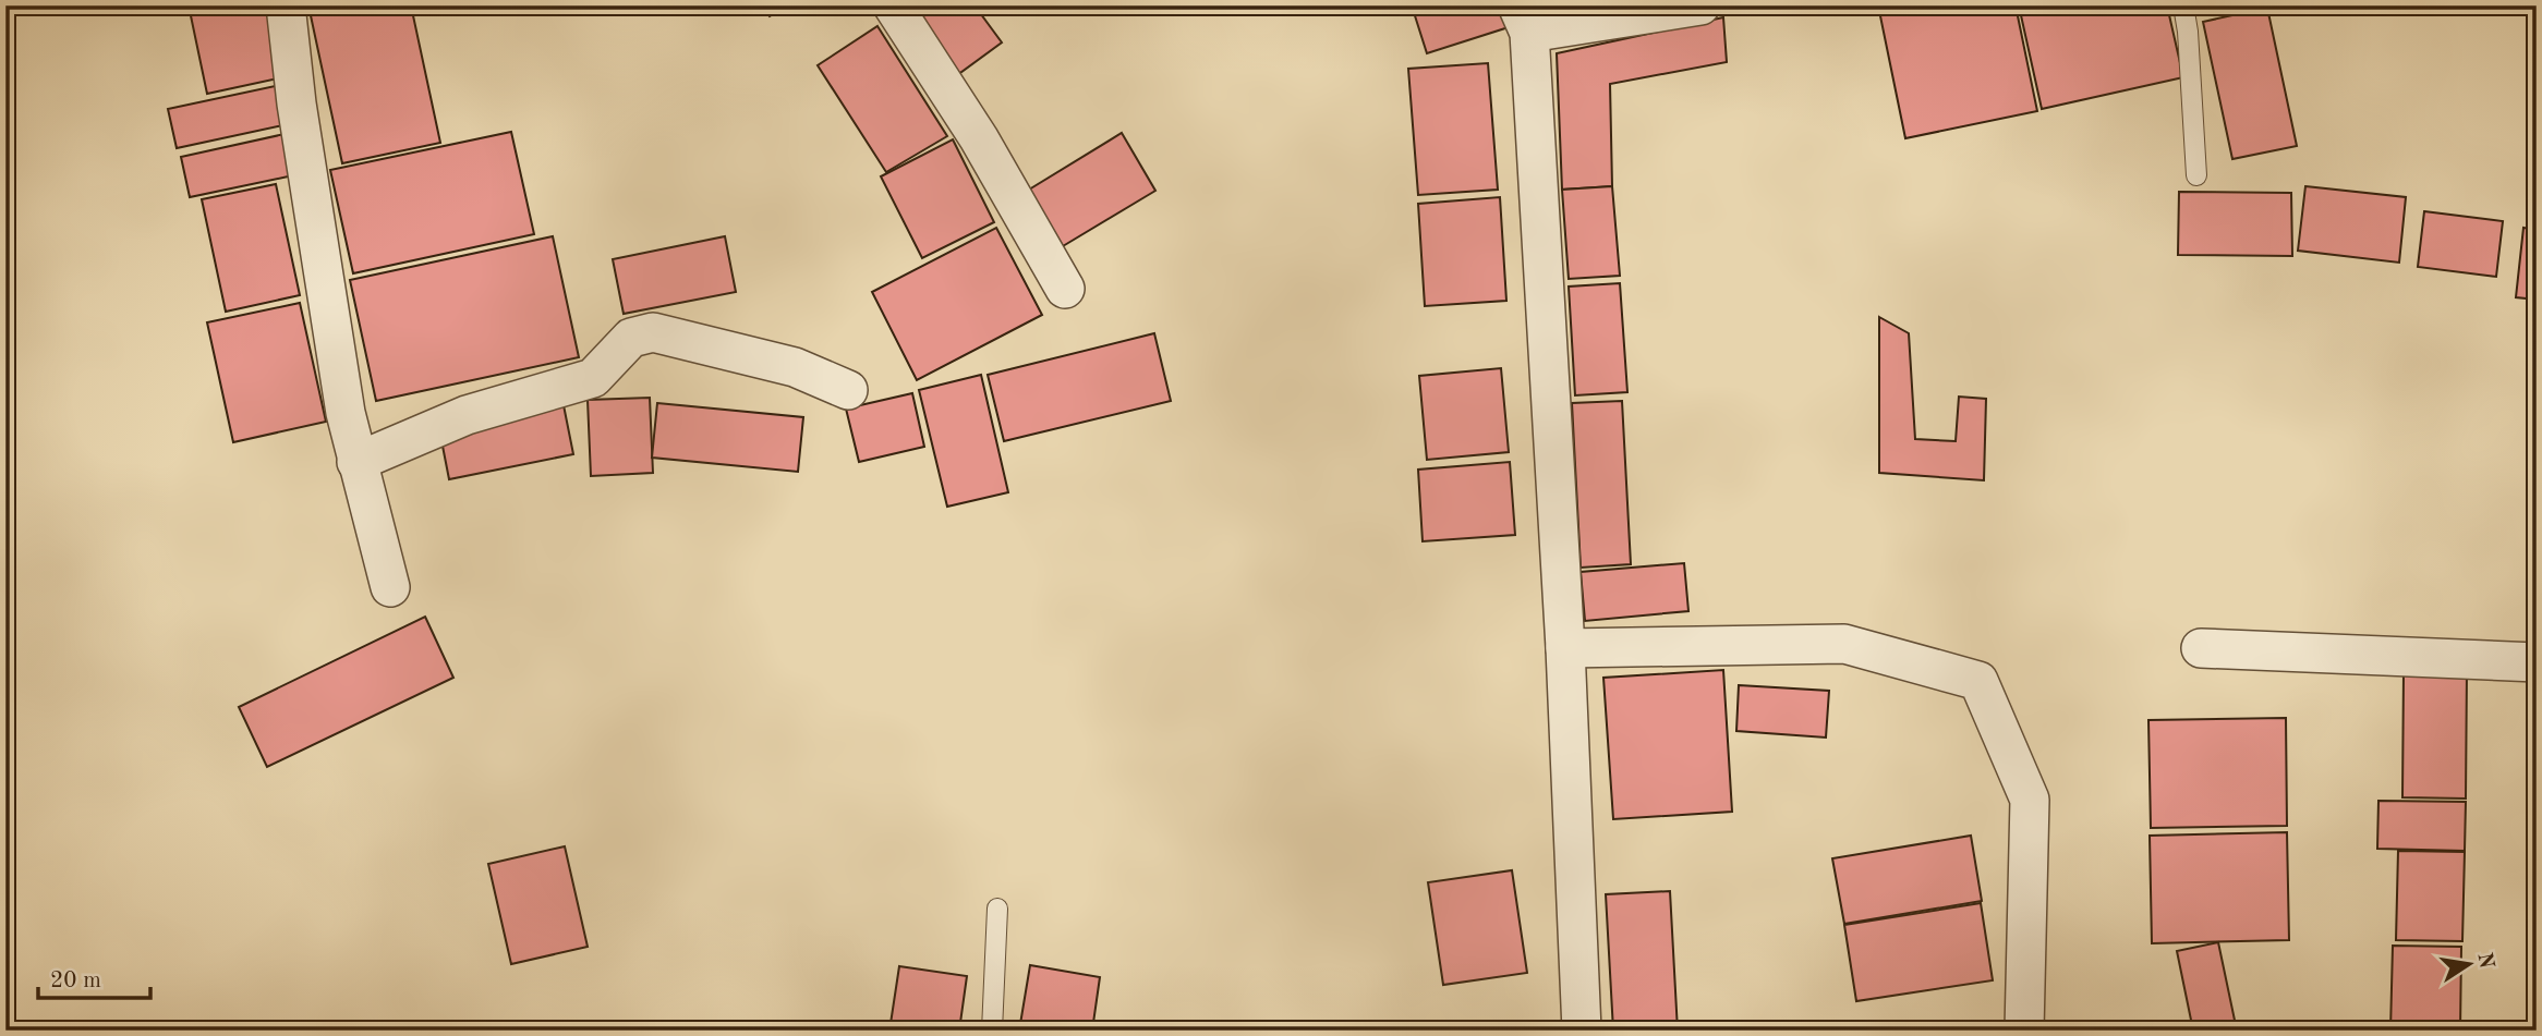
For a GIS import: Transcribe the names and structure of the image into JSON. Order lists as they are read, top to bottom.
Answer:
{
  "scale_bar": "20 m",
  "north": "right"
}
